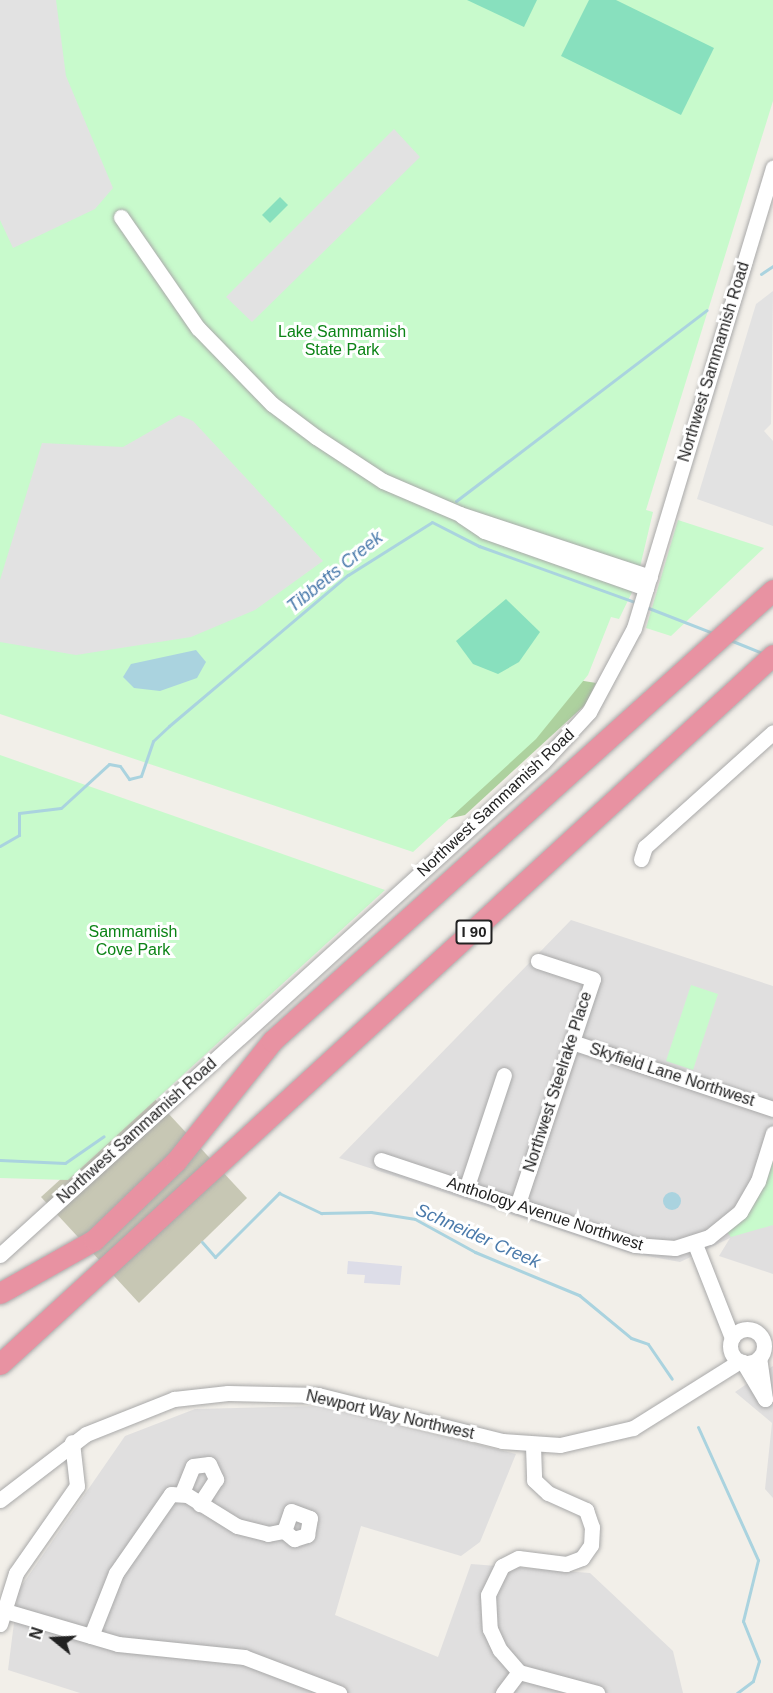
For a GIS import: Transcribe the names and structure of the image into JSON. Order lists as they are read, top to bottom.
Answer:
{
  "streets": {
    "highway": ["I 90"],
    "street": [
      "Northwest Sammamish Road",
      "Skyfield Lane Northwest",
      "Northwest Steelrake Place",
      "Anthology Avenue Northwest",
      "Newport Way Northwest"
    ]
  },
  "crossings": [
    ["Skyfield Lane Northwest", "Northwest Steelrake Place"],
    ["Northwest Steelrake Place", "Anthology Avenue Northwest"]
  ],
  "water": ["Tibbetts Creek", "Schneider Creek"],
  "parks": ["Lake Sammamish State Park", "Sammamish Cove Park"],
  "north": "left"
}
